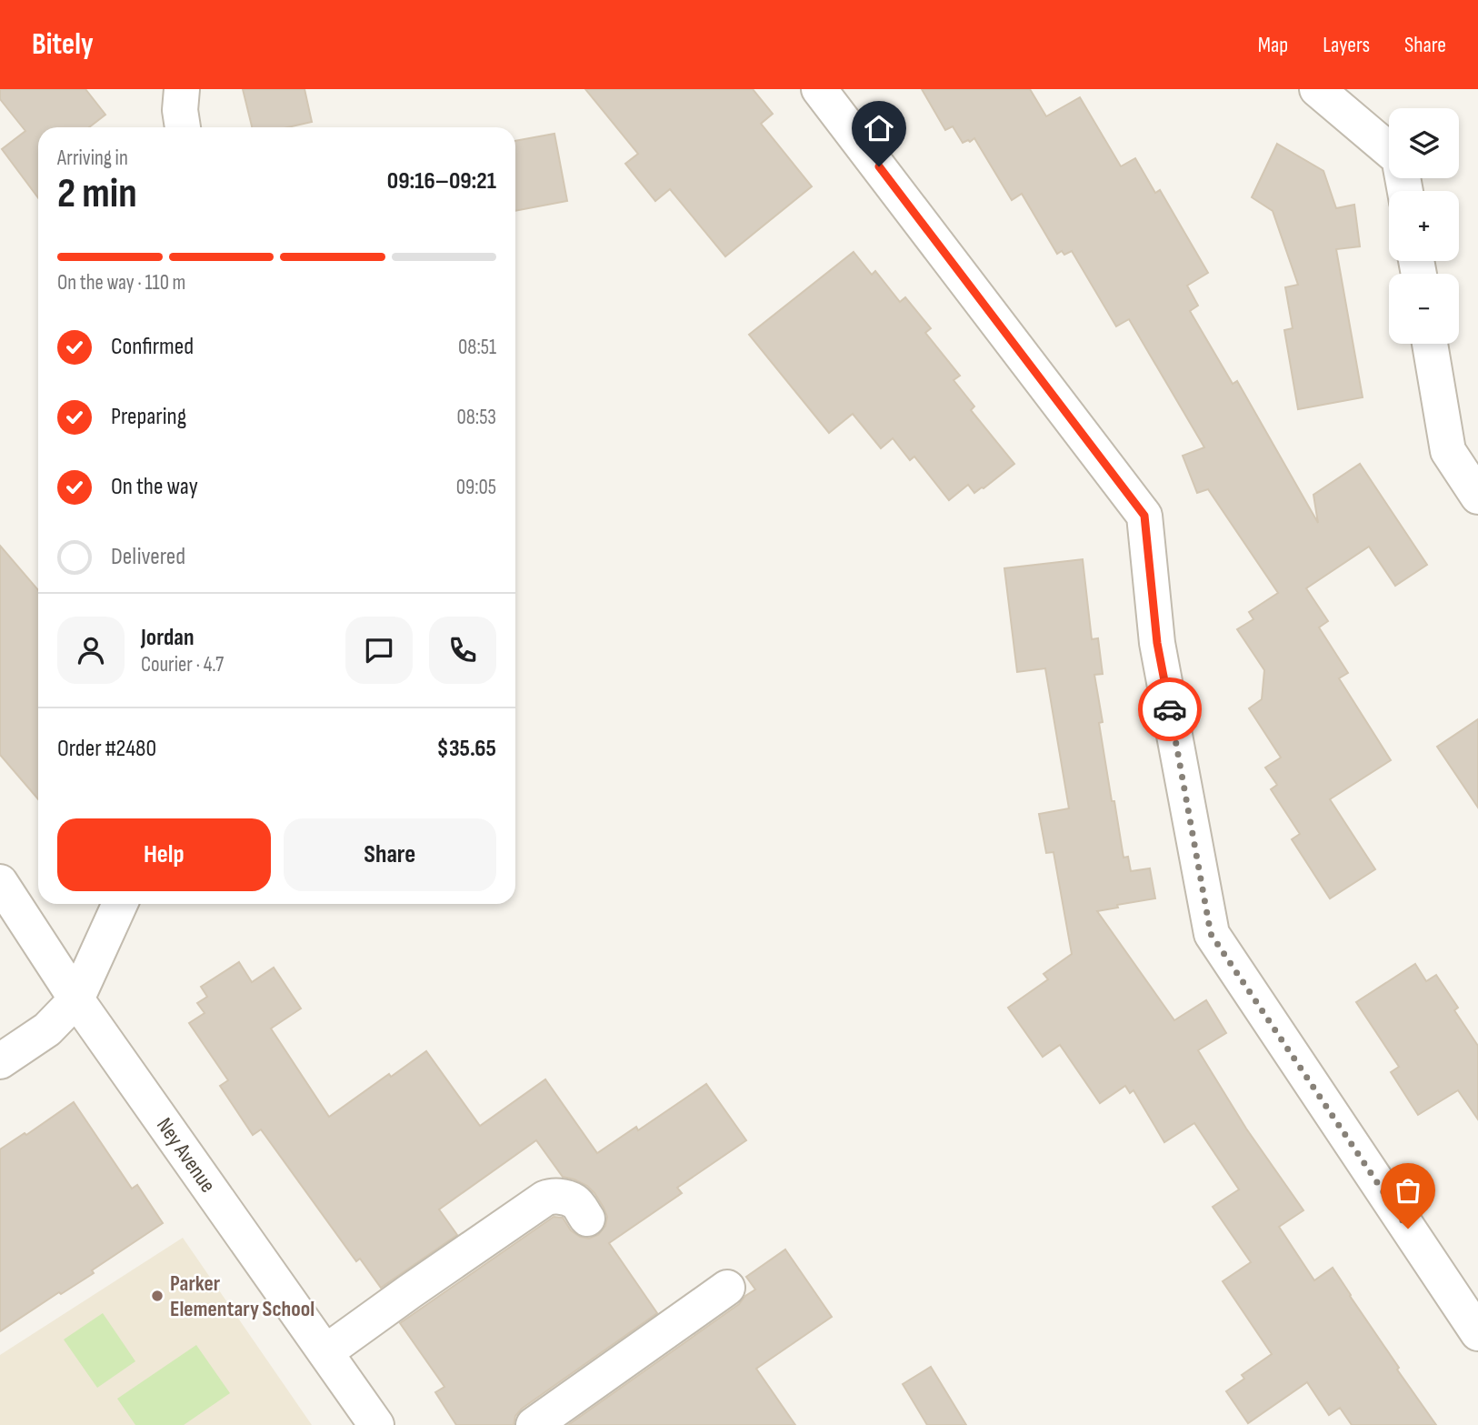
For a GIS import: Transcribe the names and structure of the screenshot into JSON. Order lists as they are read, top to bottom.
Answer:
{
  "streets": {
    "street": ["Ney Avenue"]
  },
  "places": ["Parker Elementary School"],
  "page": {
    "header": "Bitely",
    "nav": ["Map", "Layers", "Share"],
    "map_buttons": ["+", "−"],
    "heading": ["2 min", "Arriving in", "09:16–09:21"],
    "panel": [
      "Jordan",
      "Courier · 4.7",
      "Order #2480",
      "$35.65"
    ],
    "bar": "On the way · 110 m",
    "list": [
      ["Confirmed", "08:51"],
      ["Preparing", "08:53"],
      ["On the way", "09:05"],
      "Delivered"
    ],
    "buttons": ["Help", "Share"]
  }
}
